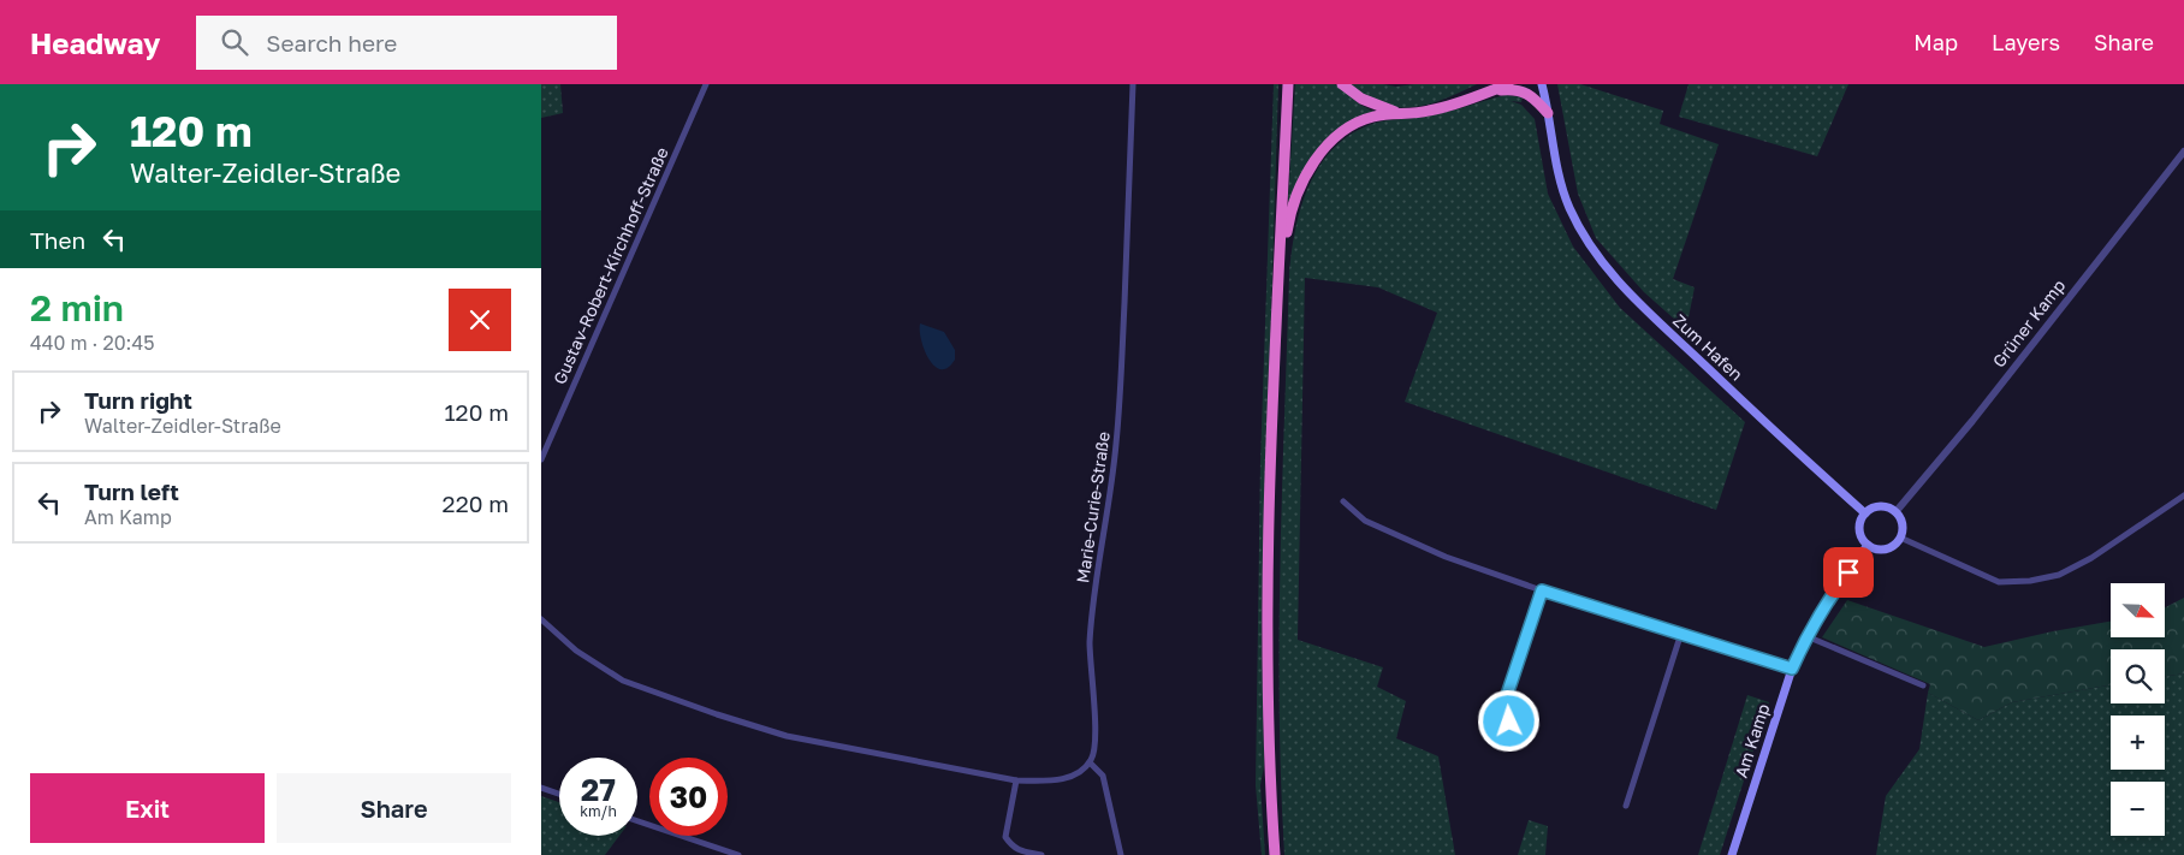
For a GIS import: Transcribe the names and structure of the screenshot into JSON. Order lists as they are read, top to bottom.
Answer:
{
  "streets": {
    "main road": ["Zum Hafen", "Am Kamp"],
    "street": ["Gustav-Robert-Kirchhoff-Straße", "Grüner Kamp", "Marie-Curie-Straße"]
  },
  "crossings": [
    ["Grüner Kamp", "Zum Hafen"],
    ["Grüner Kamp", "Am Kamp"],
    ["Zum Hafen", "Am Kamp"]
  ],
  "north": "bottom right",
  "page": {
    "header": "Headway",
    "search": "Search here",
    "nav": ["Map", "Layers", "Share"],
    "turn": ["120 m", "Walter-Zeidler-Straße"],
    "then": "Then",
    "heading": ["2 min", "440 m · 20:45"],
    "list": [
      {
        "name": "Turn right",
        "note": "Walter-Zeidler-Straße",
        "value": "120 m"
      },
      {
        "name": "Turn left",
        "note": "Am Kamp",
        "value": "220 m"
      }
    ],
    "map_buttons": ["+", "−"],
    "speed": "27 km/h",
    "limit": "30",
    "buttons": ["Exit", "Share"]
  }
}
